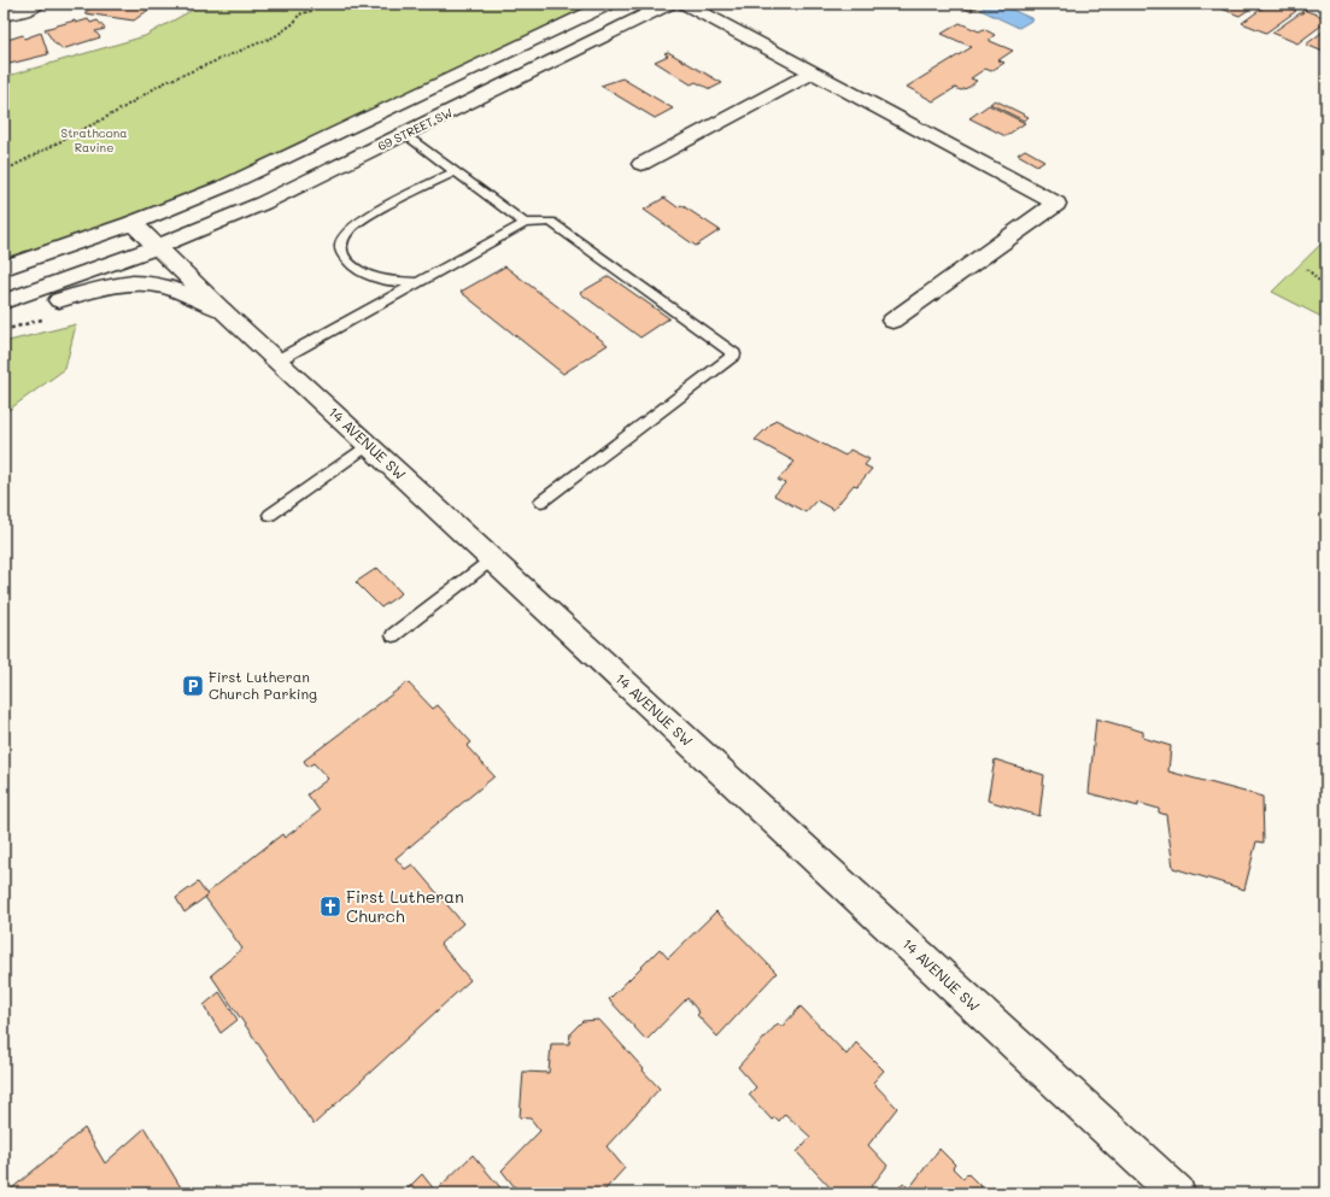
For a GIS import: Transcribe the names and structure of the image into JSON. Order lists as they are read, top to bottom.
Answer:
{
  "streets": {
    "street": ["69 STREET SW", "14 AVENUE SW"]
  },
  "crossings": [
    ["69 STREET SW", "14 AVENUE SW"]
  ],
  "parks": ["Strathcona Ravine"],
  "places": {
    "parking": ["First Lutheran Church Parking"],
    "church": ["First Lutheran Church"]
  }
}
